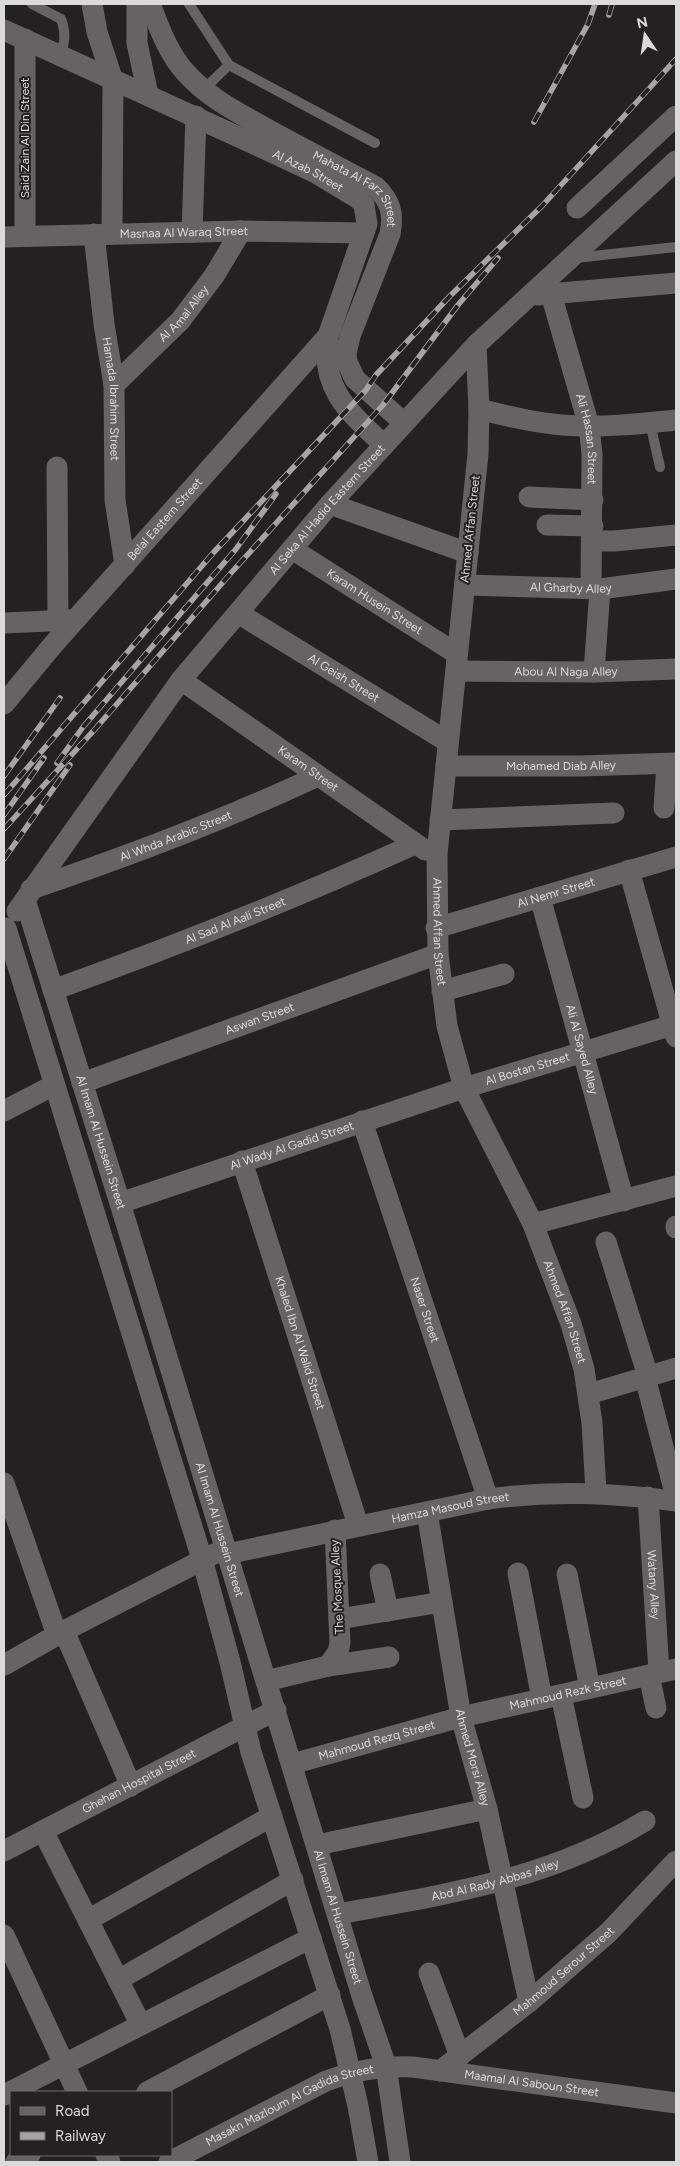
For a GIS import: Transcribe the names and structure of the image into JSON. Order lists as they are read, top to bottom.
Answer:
{
  "streets": {
    "street": [
      "Said Zain Al Din Street",
      "Al Azab Street",
      "Mahata Al Farz Street",
      "Masnaa Al Waraq Street",
      "Al Amal Alley",
      "Hamada Ibrahim Street",
      "Ali Hassan Street",
      "Al Seka Al Hadid Eastern Street",
      "Belal Eastern Street",
      "Ahmed Affan Street",
      "Al Gharby Alley",
      "Karam Husein Street",
      "Abou Al Naga Alley",
      "Al Geish Street",
      "Mohamed Diab Alley",
      "Karam Street",
      "Al Whda Arabic Street",
      "Al Nemr Street",
      "Al Sad Al Aali Street",
      "Aswan Street",
      "Ali Al Sayed Alley",
      "Al Bostan Street",
      "Al Imam Al Hussein Street",
      "Al Wady Al Gadid Street",
      "Naser Street",
      "Khaled Ibn Al Walid Street",
      "Hamza Masoud Street",
      "Watany Alley",
      "The Mosque Alley",
      "Mahmoud Rezk Street",
      "Mahmoud Rezq Street",
      "Ahmed Morsi Alley",
      "Ghehan Hospital Street",
      "Abd Al Rady Abbas Alley",
      "Mahmoud Serour Street",
      "Maamal Al Saboun Street",
      "Masakn Mazloum Al Gadida Street"
    ]
  },
  "crossings": [
    ["Said Zain Al Din Street", "Al Azab Street"],
    ["Said Zain Al Din Street", "Masnaa Al Waraq Street"],
    ["Al Azab Street", "Masnaa Al Waraq Street"],
    ["Al Azab Street", "Hamada Ibrahim Street"],
    ["Al Azab Street", "Al Seka Al Hadid Eastern Street"],
    ["Al Azab Street", "Belal Eastern Street"],
    ["Mahata Al Farz Street", "Al Seka Al Hadid Eastern Street"],
    ["Masnaa Al Waraq Street", "Al Amal Alley"],
    ["Masnaa Al Waraq Street", "Hamada Ibrahim Street"],
    ["Al Amal Alley", "Hamada Ibrahim Street"],
    ["Hamada Ibrahim Street", "Belal Eastern Street"],
    ["Ali Hassan Street", "Al Gharby Alley"],
    ["Ali Hassan Street", "Abou Al Naga Alley"],
    ["Al Seka Al Hadid Eastern Street", "Ahmed Affan Street"],
    ["Al Seka Al Hadid Eastern Street", "Karam Husein Street"],
    ["Al Seka Al Hadid Eastern Street", "Al Geish Street"],
    ["Al Seka Al Hadid Eastern Street", "Karam Street"],
    ["Al Seka Al Hadid Eastern Street", "Al Whda Arabic Street"],
    ["Al Seka Al Hadid Eastern Street", "Al Imam Al Hussein Street"],
    ["Ahmed Affan Street", "Al Gharby Alley"],
    ["Ahmed Affan Street", "Karam Husein Street"],
    ["Ahmed Affan Street", "Abou Al Naga Alley"],
    ["Ahmed Affan Street", "Al Geish Street"],
    ["Ahmed Affan Street", "Mohamed Diab Alley"],
    ["Ahmed Affan Street", "Karam Street"],
    ["Ahmed Affan Street", "Al Nemr Street"],
    ["Ahmed Affan Street", "Aswan Street"],
    ["Ahmed Affan Street", "Al Bostan Street"],
    ["Ahmed Affan Street", "Al Wady Al Gadid Street"],
    ["Ahmed Affan Street", "Hamza Masoud Street"],
    ["Karam Husein Street", "Abou Al Naga Alley"],
    ["Karam Street", "Al Whda Arabic Street"],
    ["Karam Street", "Al Sad Al Aali Street"],
    ["Al Whda Arabic Street", "Al Imam Al Hussein Street"],
    ["Al Nemr Street", "Ali Al Sayed Alley"],
    ["Al Sad Al Aali Street", "Al Imam Al Hussein Street"],
    ["Aswan Street", "Al Imam Al Hussein Street"],
    ["Ali Al Sayed Alley", "Al Bostan Street"],
    ["Al Bostan Street", "Al Wady Al Gadid Street"],
    ["Al Imam Al Hussein Street", "Al Wady Al Gadid Street"],
    ["Al Imam Al Hussein Street", "Hamza Masoud Street"],
    ["Al Imam Al Hussein Street", "Mahmoud Rezq Street"],
    ["Al Imam Al Hussein Street", "Ghehan Hospital Street"],
    ["Al Imam Al Hussein Street", "Abd Al Rady Abbas Alley"],
    ["Al Imam Al Hussein Street", "Maamal Al Saboun Street"],
    ["Al Imam Al Hussein Street", "Masakn Mazloum Al Gadida Street"],
    ["Al Wady Al Gadid Street", "Naser Street"],
    ["Al Wady Al Gadid Street", "Khaled Ibn Al Walid Street"],
    ["Naser Street", "Hamza Masoud Street"],
    ["Khaled Ibn Al Walid Street", "Hamza Masoud Street"],
    ["Hamza Masoud Street", "Watany Alley"],
    ["Hamza Masoud Street", "The Mosque Alley"],
    ["Hamza Masoud Street", "Ahmed Morsi Alley"],
    ["Watany Alley", "Mahmoud Rezk Street"],
    ["Mahmoud Rezk Street", "Mahmoud Rezq Street"],
    ["Mahmoud Rezk Street", "Ahmed Morsi Alley"],
    ["Mahmoud Rezq Street", "Ahmed Morsi Alley"],
    ["Ahmed Morsi Alley", "Abd Al Rady Abbas Alley"],
    ["Ahmed Morsi Alley", "Mahmoud Serour Street"],
    ["Mahmoud Serour Street", "Maamal Al Saboun Street"],
    ["Maamal Al Saboun Street", "Masakn Mazloum Al Gadida Street"]
  ],
  "legend": ["Road", "Railway"],
  "north": "top"
}
